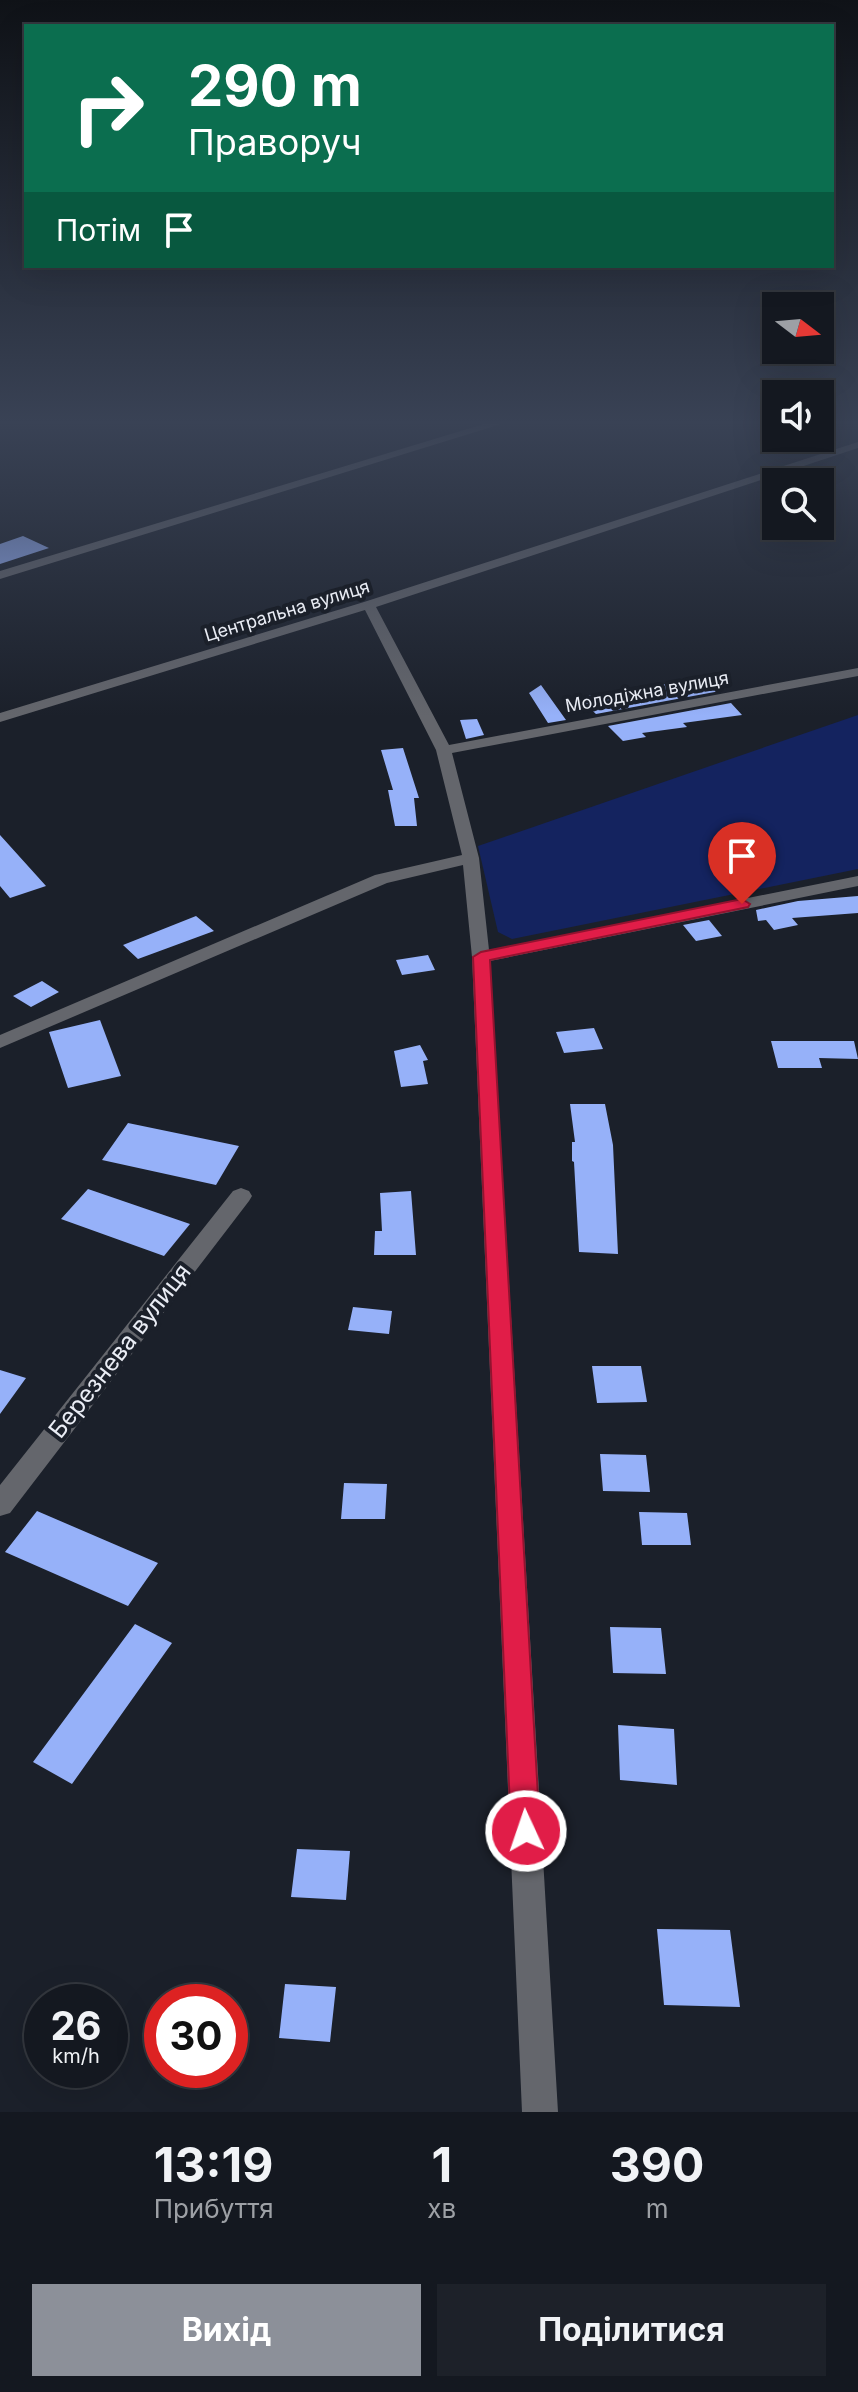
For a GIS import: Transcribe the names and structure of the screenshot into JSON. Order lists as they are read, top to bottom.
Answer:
{
  "streets": {
    "street": ["Центральна вулиця", "Молодіжна вулиця", "Березнева вулиця"]
  },
  "north": "right",
  "page": {
    "turn": ["290 m", "Праворуч"],
    "then": "Потім",
    "speed": "26 km/h",
    "limit": "30",
    "eta": [
      "13:19",
      "Прибуття",
      "1",
      "хв",
      "390",
      "m"
    ],
    "buttons": ["Вихід", "Поділитися"]
  }
}
